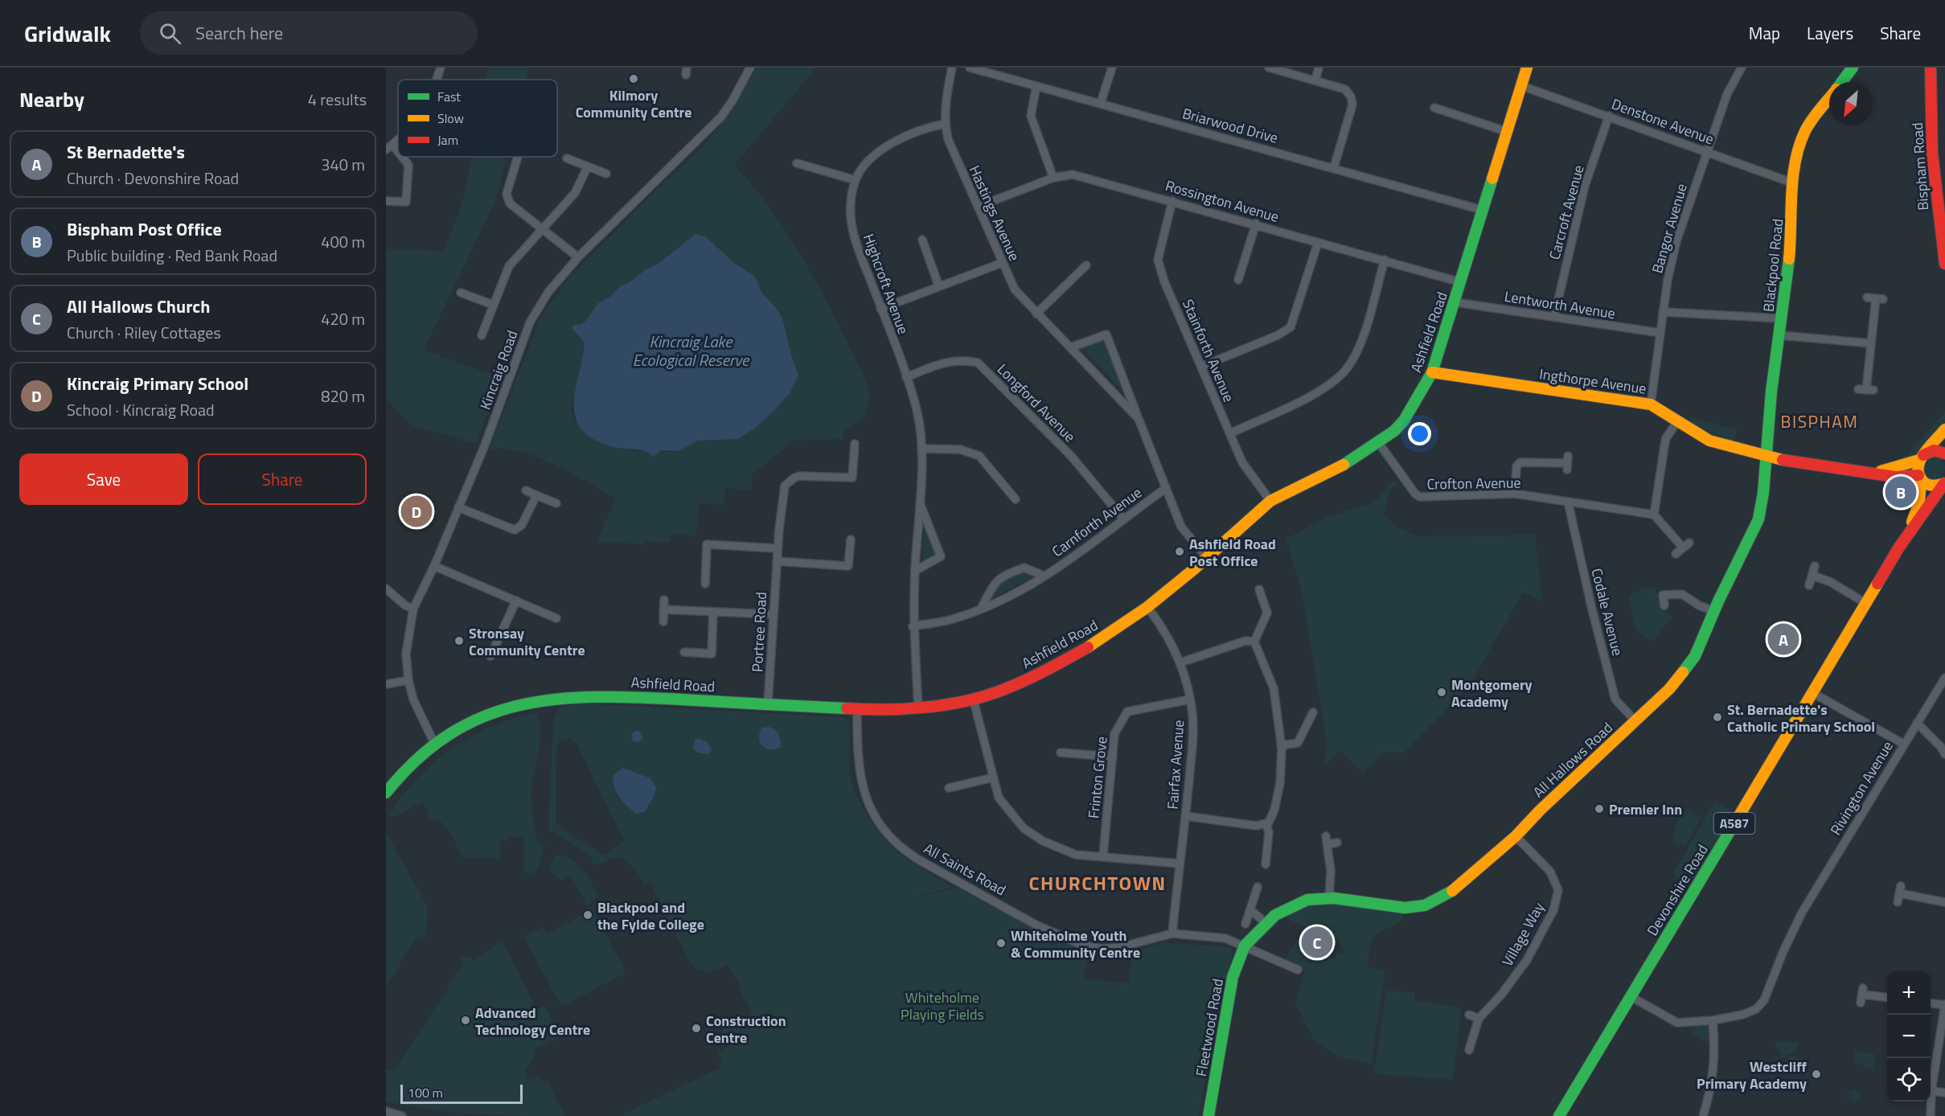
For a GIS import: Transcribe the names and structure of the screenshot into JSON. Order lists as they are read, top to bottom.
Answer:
{
  "streets": {
    "street": [
      "Denstone Avenue",
      "Briarwood Drive",
      "Bispham Road",
      "Rossington Avenue",
      "Carcroft Avenue",
      "Hastings Avenue",
      "Bangor Avenue",
      "Blackpool Road",
      "Highcroft Avenue",
      "Lentworth Avenue",
      "Ashfield Road",
      "Stainforth Avenue",
      "Kincraig Road",
      "Ingthorpe Avenue",
      "Longford Avenue",
      "Crofton Avenue",
      "Carnforth Avenue",
      "Codale Avenue",
      "Portree Road",
      "All Hallows Road",
      "Fairfax Avenue",
      "Frinton Grove",
      "Rivington Avenue",
      "A587",
      "All Saints Road",
      "Devonshire Road",
      "Village Way",
      "Fleetwood Road"
    ]
  },
  "crossings": [
    ["Denstone Avenue", "Carcroft Avenue"],
    ["Denstone Avenue", "Bangor Avenue"],
    ["Denstone Avenue", "Blackpool Road"],
    ["Denstone Avenue", "Ashfield Road"],
    ["Briarwood Drive", "Ashfield Road"],
    ["Rossington Avenue", "Hastings Avenue"],
    ["Rossington Avenue", "Ashfield Road"],
    ["Rossington Avenue", "Stainforth Avenue"],
    ["Carcroft Avenue", "Lentworth Avenue"],
    ["Hastings Avenue", "Highcroft Avenue"],
    ["Hastings Avenue", "Ashfield Road"],
    ["Hastings Avenue", "Carnforth Avenue"],
    ["Bangor Avenue", "Lentworth Avenue"],
    ["Bangor Avenue", "Ingthorpe Avenue"],
    ["Blackpool Road", "Ingthorpe Avenue"],
    ["Blackpool Road", "All Hallows Road"],
    ["Highcroft Avenue", "Ashfield Road"],
    ["Highcroft Avenue", "Longford Avenue"],
    ["Highcroft Avenue", "Carnforth Avenue"],
    ["Lentworth Avenue", "Ashfield Road"],
    ["Ashfield Road", "Stainforth Avenue"],
    ["Ashfield Road", "Kincraig Road"],
    ["Ashfield Road", "Ingthorpe Avenue"],
    ["Ashfield Road", "Crofton Avenue"],
    ["Ashfield Road", "Portree Road"],
    ["Ashfield Road", "Fairfax Avenue"],
    ["Ashfield Road", "All Saints Road"],
    ["Ingthorpe Avenue", "All Hallows Road"],
    ["Longford Avenue", "Carnforth Avenue"],
    ["Crofton Avenue", "Codale Avenue"],
    ["Codale Avenue", "All Hallows Road"],
    ["All Hallows Road", "All Saints Road"],
    ["All Hallows Road", "Village Way"],
    ["All Hallows Road", "Fleetwood Road"],
    ["Fairfax Avenue", "Frinton Grove"],
    ["Fairfax Avenue", "All Saints Road"],
    ["Rivington Avenue", "Devonshire Road"],
    ["A587", "Devonshire Road"],
    ["All Saints Road", "Fleetwood Road"]
  ],
  "districts": ["BISPHAM", "CHURCHTOWN"],
  "water": ["Kincraig Lake Ecological Reserve"],
  "parks": ["Whiteholme Playing Fields"],
  "places": [
    "Kilmory Community Centre",
    "Ashfield Road Post Office",
    "Stronsay Community Centre",
    "Montgomery Academy",
    "St. Bernadette's Catholic Primary School",
    "Premier Inn",
    "Blackpool and the Fylde College",
    "Whiteholme Youth & Community Centre",
    "Advanced Technology Centre",
    "Construction Centre",
    "Westcliff Primary Academy"
  ],
  "legend": ["Fast", "Slow", "Jam"],
  "scale_bar": "100 m",
  "north": "bottom left",
  "page": {
    "header": "Gridwalk",
    "search": "Search here",
    "nav": ["Map", "Layers", "Share"],
    "heading": ["Nearby", "4 results"],
    "list": [
      {
        "mark": "A",
        "name": "St Bernadette's",
        "note": "Church · Devonshire Road",
        "value": "340 m"
      },
      {
        "mark": "B",
        "name": "Bispham Post Office",
        "note": "Public building · Red Bank Road",
        "value": "400 m"
      },
      {
        "mark": "C",
        "name": "All Hallows Church",
        "note": "Church · Riley Cottages",
        "value": "420 m"
      },
      {
        "mark": "D",
        "name": "Kincraig Primary School",
        "note": "School · Kincraig Road",
        "value": "820 m"
      }
    ],
    "buttons": ["Save", "Share"],
    "pins": [
      "B",
      "D",
      "A",
      "C"
    ],
    "map_buttons": ["+", "−"],
    "scale": "100 m"
  }
}
